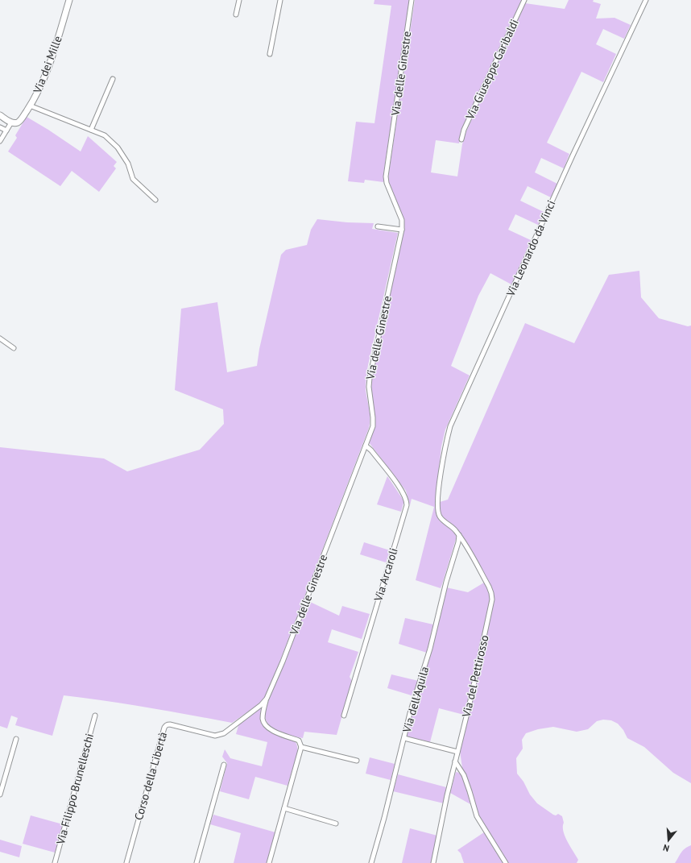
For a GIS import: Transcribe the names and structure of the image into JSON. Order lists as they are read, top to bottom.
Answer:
{
  "streets": {
    "main road": ["Via dei Mille"],
    "street": [
      "Via Giuseppe Garibaldi",
      "Via delle Ginestre",
      "Via Leonardo da Vinci",
      "Via Arcaroli",
      "Via del Pettirosso",
      "Via dell'Aquila",
      "Corso della Libertà",
      "Via Filippo Brunelleschi"
    ]
  },
  "crossings": [
    ["Via delle Ginestre", "Via Arcaroli"],
    ["Via delle Ginestre", "Corso della Libertà"],
    ["Via Leonardo da Vinci", "Via del Pettirosso"],
    ["Via del Pettirosso", "Via dell'Aquila"]
  ],
  "north": "bottom"
}
